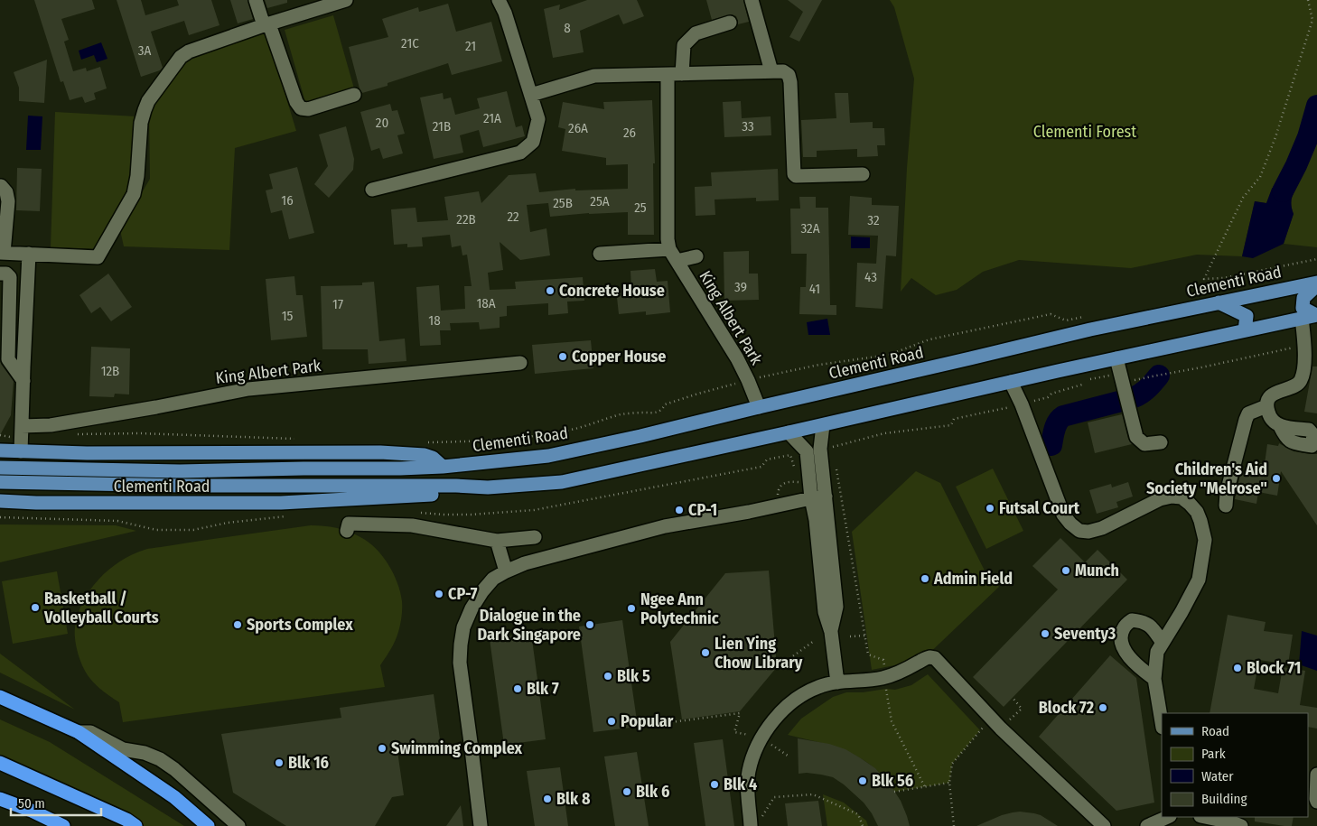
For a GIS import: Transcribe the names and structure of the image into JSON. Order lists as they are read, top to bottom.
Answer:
{
  "streets": {
    "main road": ["Clementi Road"],
    "street": ["King Albert Park"]
  },
  "crossings": [
    ["Clementi Road", "King Albert Park"]
  ],
  "parks": ["Clementi Forest"],
  "places": [
    "Concrete House",
    "Copper House",
    "Children's Aid Society \"Melrose\"",
    "Futsal Court",
    "CP-1",
    "Munch",
    "Admin Field",
    "CP-7",
    "Basketball / Volleyball Courts",
    "Ngee Ann Polytechnic",
    "Sports Complex",
    "Dialogue in the Dark Singapore",
    "Seventy3",
    "Lien Ying Chow Library",
    "Block 71",
    "Blk 5",
    "Blk 7",
    "Block 72",
    "Popular",
    "Swimming Complex",
    "Blk 16",
    "Blk 56",
    "Blk 4",
    "Blk 6",
    "Blk 8"
  ],
  "house_numbers": [
    "8",
    "21C",
    "21",
    "3A",
    "21A",
    "20",
    "21B",
    "33",
    "26A",
    "26",
    "16",
    "25A",
    "25B",
    "25",
    "22",
    "22B",
    "32",
    "32A",
    "43",
    "39",
    "41",
    "18A",
    "17",
    "15",
    "18",
    "12B"
  ],
  "legend": [
    "Road",
    "Park",
    "Water",
    "Building"
  ],
  "scale_bar": "50 m"
}
